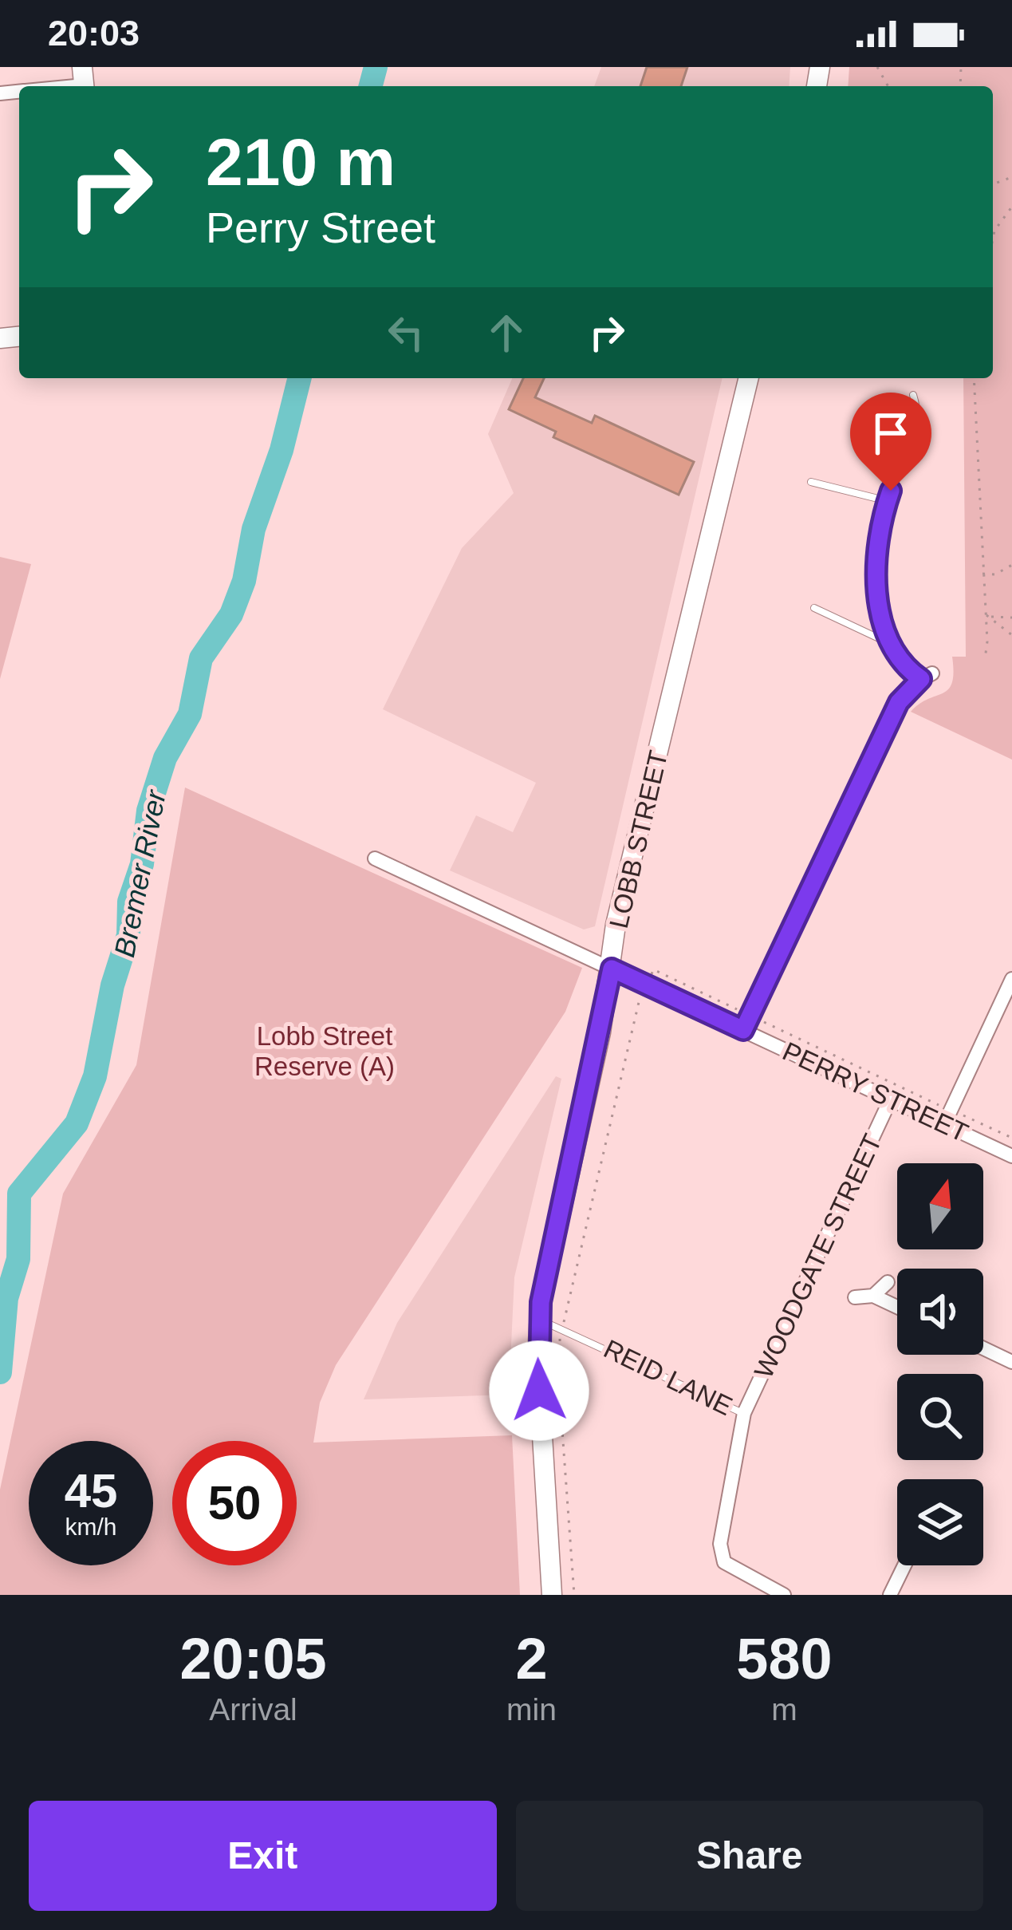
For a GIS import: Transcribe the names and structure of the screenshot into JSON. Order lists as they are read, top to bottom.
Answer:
{
  "streets": {
    "main road": ["LOBB STREET"],
    "street": ["PERRY STREET", "WOODGATE STREET"],
    "lane": ["REID LANE"]
  },
  "crossings": [
    ["LOBB STREET", "PERRY STREET"],
    ["LOBB STREET", "REID LANE"],
    ["PERRY STREET", "WOODGATE STREET"],
    ["WOODGATE STREET", "REID LANE"]
  ],
  "water": ["Bremer River"],
  "parks": ["Lobb Street Reserve (A)"],
  "north": "top",
  "page": {
    "status": "20:03",
    "turn": ["210 m", "Perry Street"],
    "speed": "45 km/h",
    "limit": "50",
    "eta": [
      "20:05",
      "Arrival",
      "2",
      "min",
      "580",
      "m"
    ],
    "buttons": ["Exit", "Share"]
  }
}
